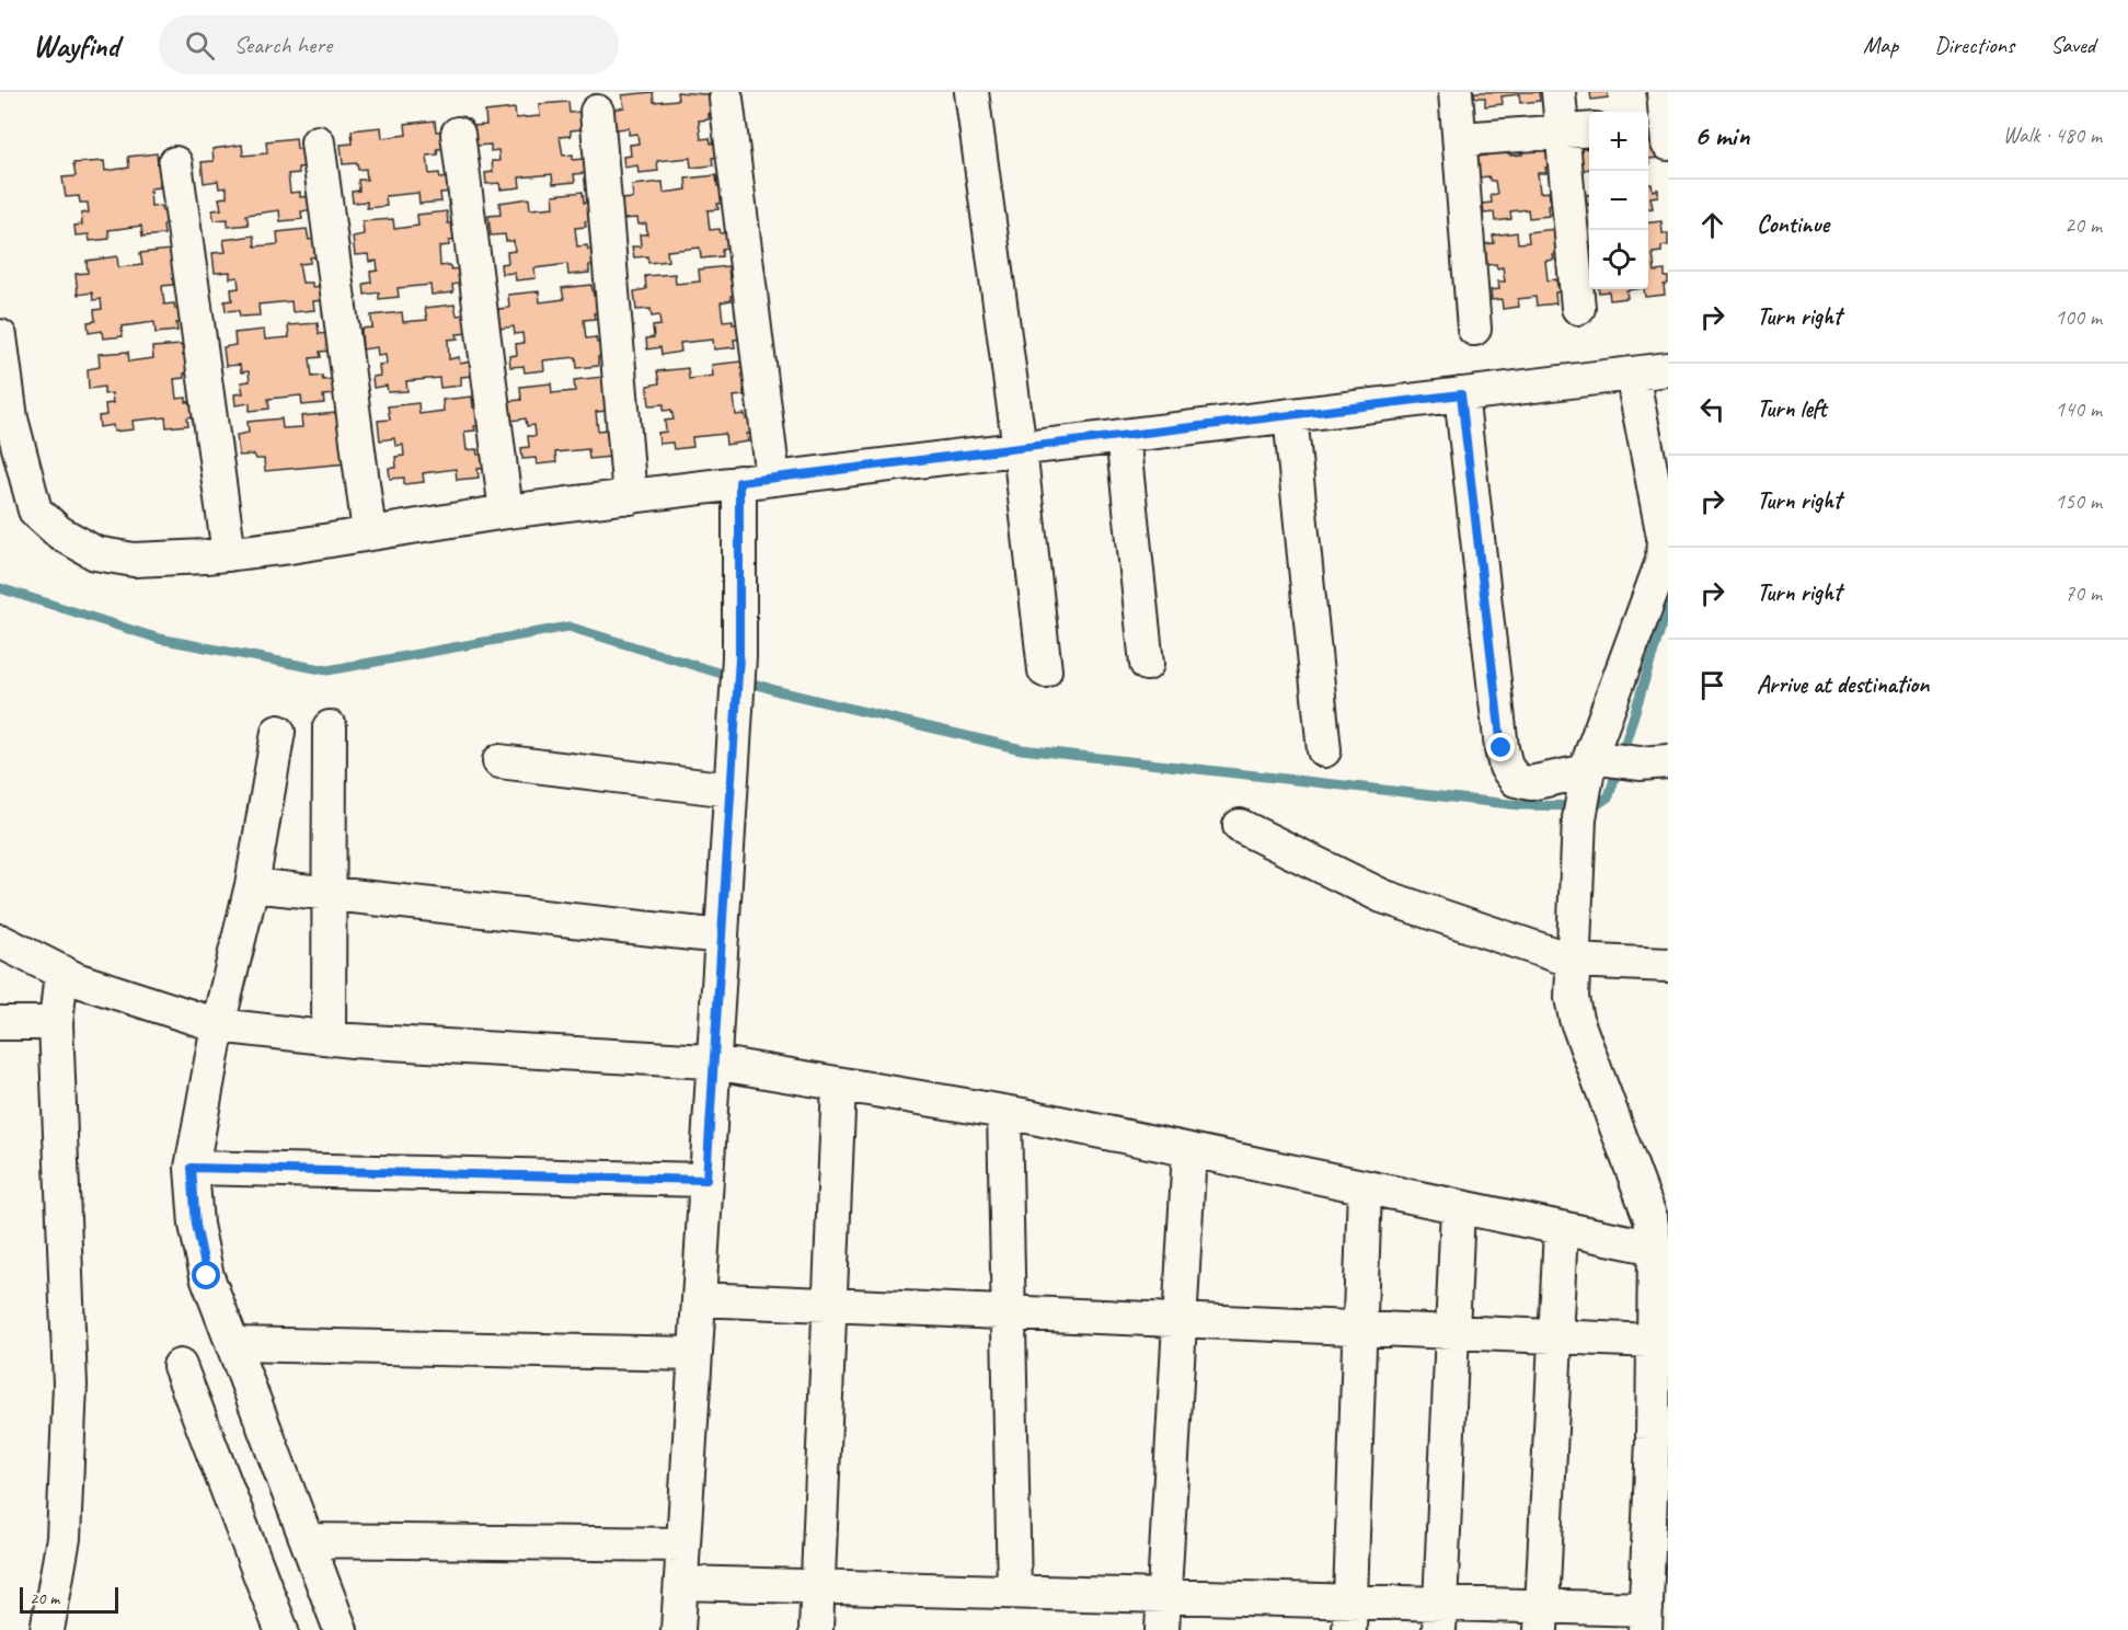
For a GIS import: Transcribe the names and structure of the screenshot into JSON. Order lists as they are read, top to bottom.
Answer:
{
  "scale_bar": "20 m",
  "page": {
    "header": "Wayfind",
    "search": "Search here",
    "nav": ["Map", "Directions", "Saved"],
    "heading": ["6 min", "Walk · 480 m"],
    "map_buttons": ["+", "−"],
    "list": [
      ["Continue", "20 m"],
      ["Turn right", "100 m"],
      ["Turn left", "140 m"],
      ["Turn right", "150 m"],
      ["Turn right", "70 m"],
      "Arrive at destination"
    ],
    "scale": "20 m"
  }
}
